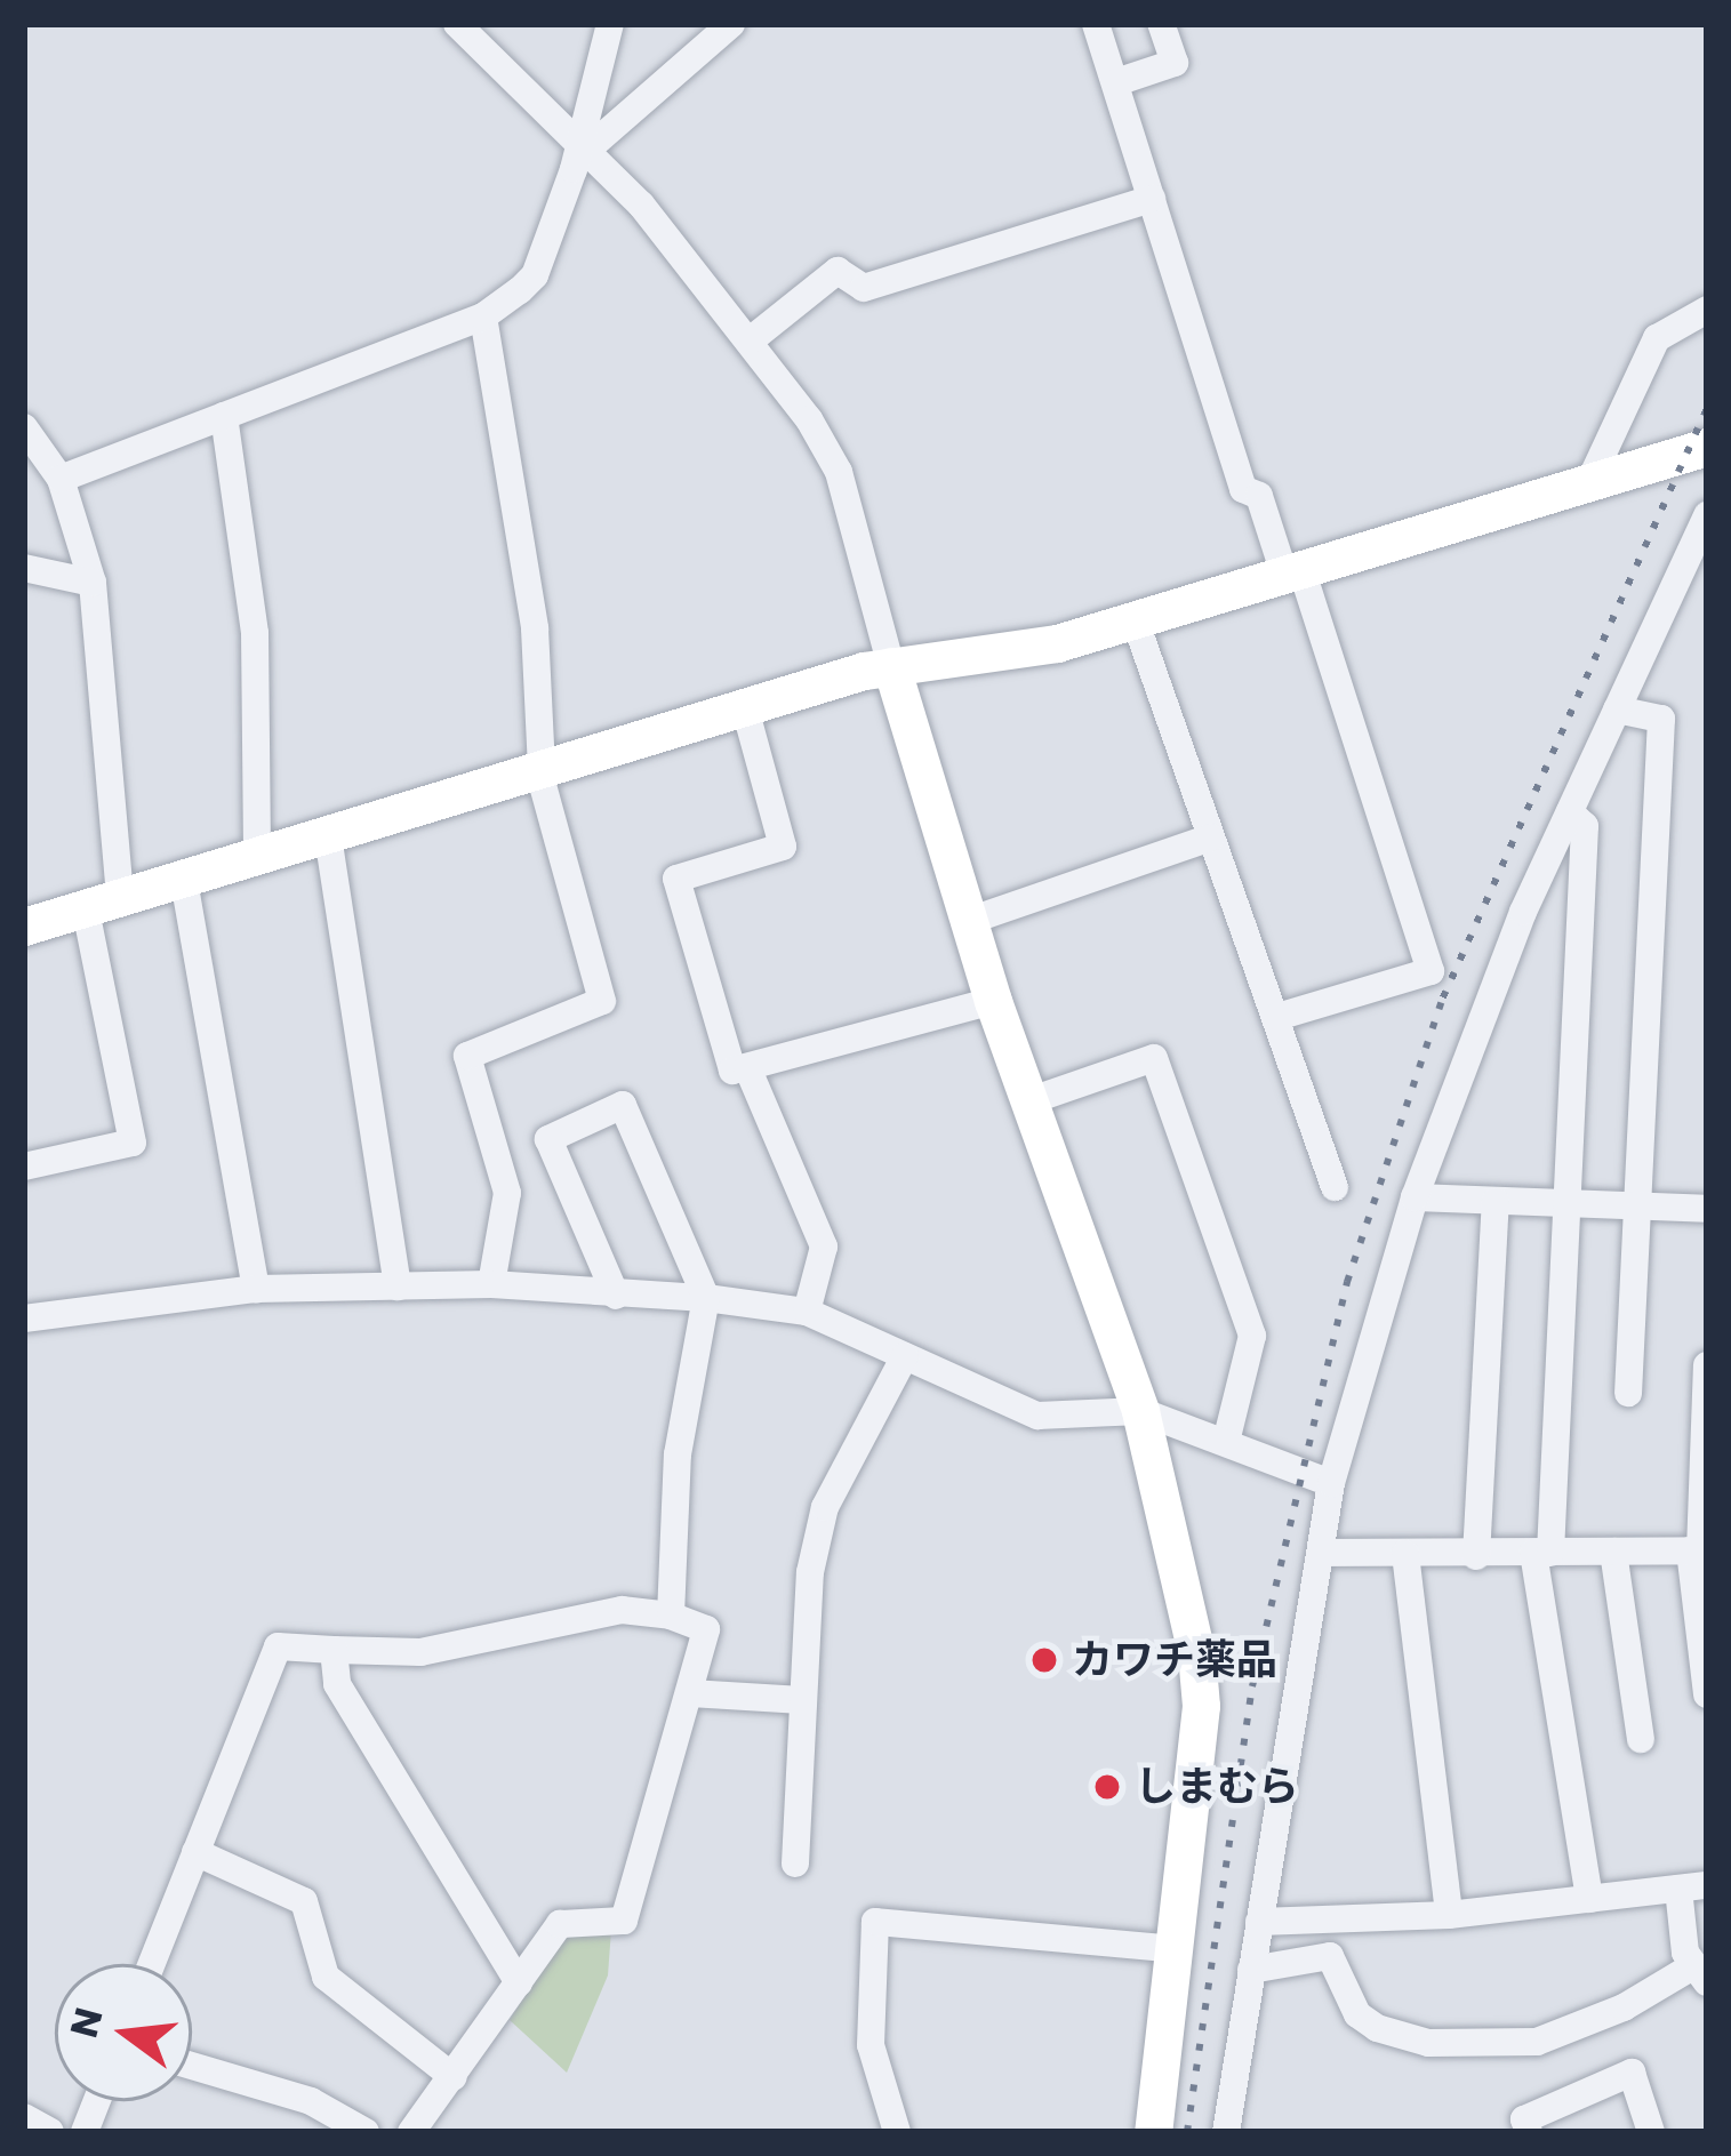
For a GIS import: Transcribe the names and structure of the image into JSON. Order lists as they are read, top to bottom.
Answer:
{
  "places": ["カワチ薬品", "しまむら"],
  "north": "left"
}
